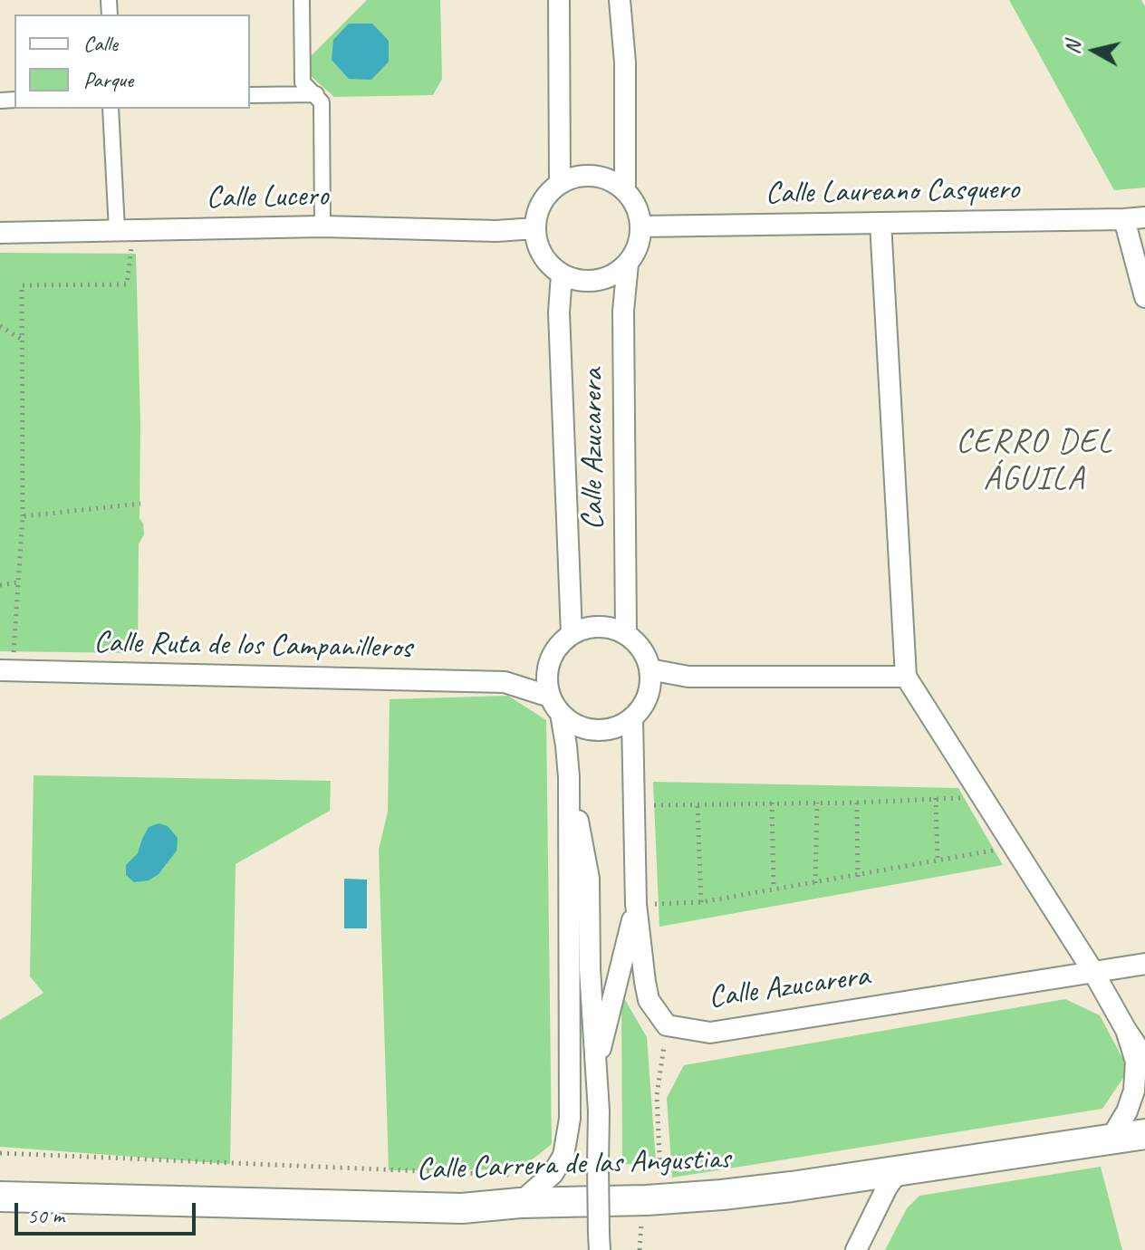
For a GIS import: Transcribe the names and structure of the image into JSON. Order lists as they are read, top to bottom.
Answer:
{
  "streets": {
    "main road": ["Calle Carrera de las Angustias"],
    "street": [
      "Calle Laureano Casquero",
      "Calle Lucero",
      "Calle Azucarera",
      "Calle Ruta de los Campanilleros"
    ]
  },
  "crossings": [
    ["Calle Laureano Casquero", "Calle Lucero"],
    ["Calle Laureano Casquero", "Calle Azucarera"],
    ["Calle Lucero", "Calle Azucarera"],
    ["Calle Azucarera", "Calle Ruta de los Campanilleros"]
  ],
  "districts": ["CERRO DEL ÁGUILA"],
  "legend": ["Calle", "Parque"],
  "scale_bar": "50 m",
  "north": "left"
}
